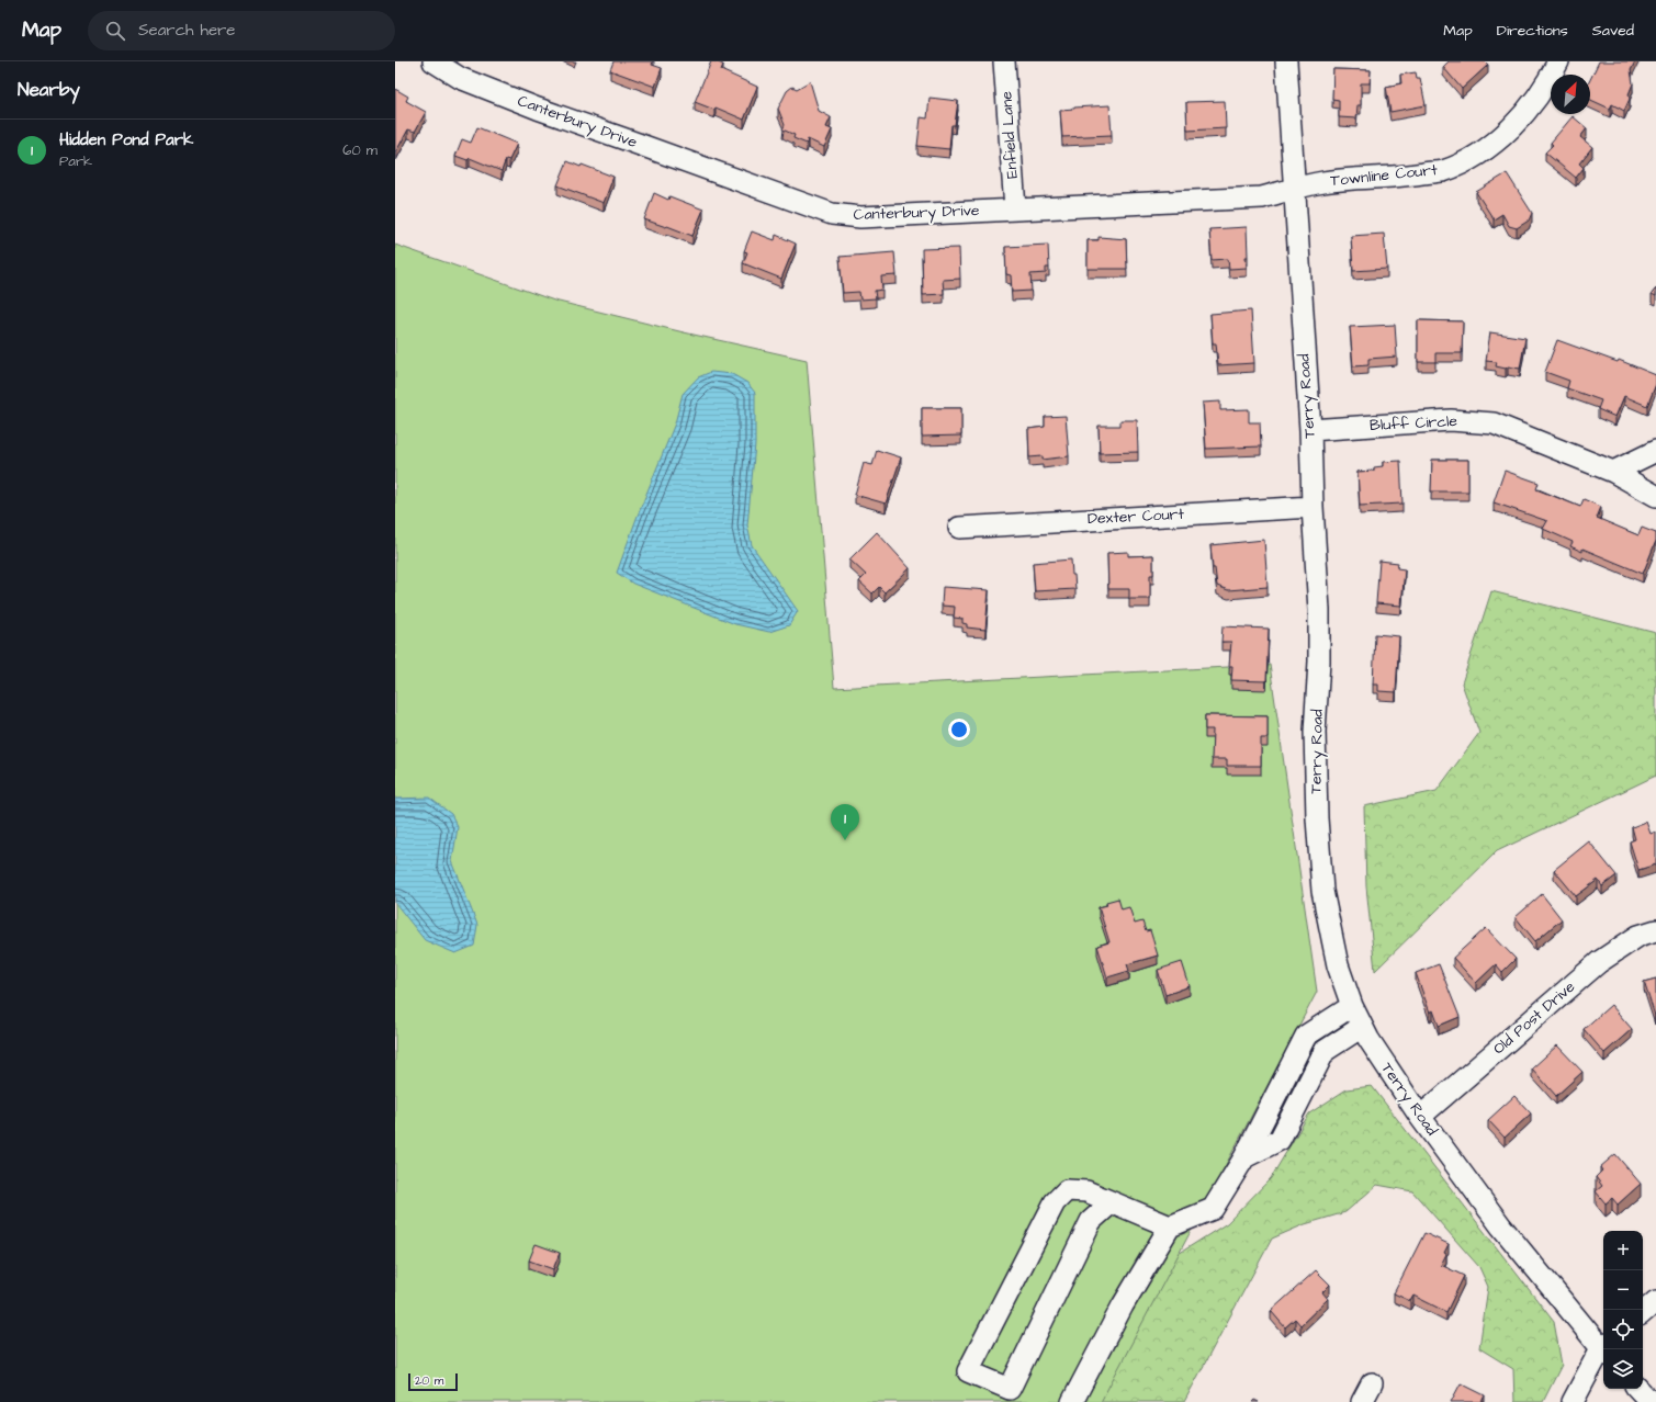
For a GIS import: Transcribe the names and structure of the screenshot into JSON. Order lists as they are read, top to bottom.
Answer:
{
  "streets": {
    "street": [
      "Canterbury Drive",
      "Enfield Lane",
      "Townline Court",
      "Terry Road",
      "Bluff Circle",
      "Dexter Court",
      "Old Post Drive"
    ]
  },
  "crossings": [
    ["Canterbury Drive", "Enfield Lane"],
    ["Canterbury Drive", "Townline Court"],
    ["Canterbury Drive", "Terry Road"],
    ["Townline Court", "Terry Road"],
    ["Terry Road", "Bluff Circle"],
    ["Terry Road", "Dexter Court"],
    ["Terry Road", "Old Post Drive"]
  ],
  "scale_bar": "20 m",
  "north": "top right",
  "page": {
    "header": "Map",
    "search": "Search here",
    "nav": ["Map", "Directions", "Saved"],
    "heading": "Nearby",
    "list": [
      {
        "mark": "1",
        "name": "Hidden Pond Park",
        "note": "Park",
        "value": "60 m"
      }
    ],
    "pins": "1",
    "map_buttons": ["+", "−"],
    "scale": "20 m"
  }
}
